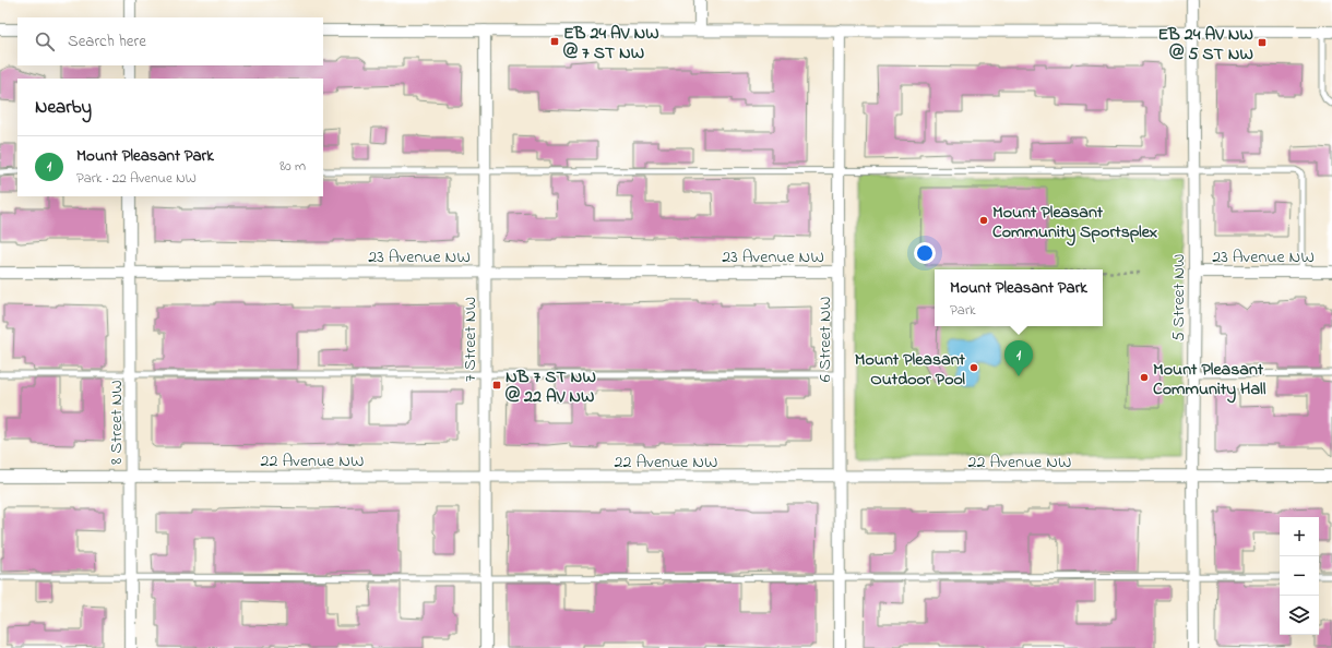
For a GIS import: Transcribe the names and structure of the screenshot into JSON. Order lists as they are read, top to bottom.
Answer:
{
  "streets": {
    "street": [
      "23 Avenue NW",
      "5 Street NW",
      "7 Street NW",
      "6 Street NW",
      "8 Street NW",
      "22 Avenue NW"
    ]
  },
  "crossings": [
    ["23 Avenue NW", "5 Street NW"],
    ["23 Avenue NW", "7 Street NW"],
    ["23 Avenue NW", "6 Street NW"],
    ["23 Avenue NW", "8 Street NW"],
    ["5 Street NW", "22 Avenue NW"],
    ["7 Street NW", "22 Avenue NW"],
    ["6 Street NW", "22 Avenue NW"],
    ["8 Street NW", "22 Avenue NW"]
  ],
  "places": {
    "transit": ["EB 24 AV NW @ 7 ST NW", "EB 24 AV NW @ 5 ST NW", "NB 7 ST NW @ 22 AV NW"],
    "other": ["Mount Pleasant Community Sportsplex", "Mount Pleasant Outdoor Pool", "Mount Pleasant Community Hall"]
  },
  "page": {
    "search": "Search here",
    "heading": "Nearby",
    "list": [
      {
        "mark": "1",
        "name": "Mount Pleasant Park",
        "note": "Park · 22 Avenue NW",
        "value": "80 m"
      }
    ],
    "popup": ["Mount Pleasant Park", "Park"],
    "pins": "1",
    "map_buttons": ["+", "−"]
  }
}
